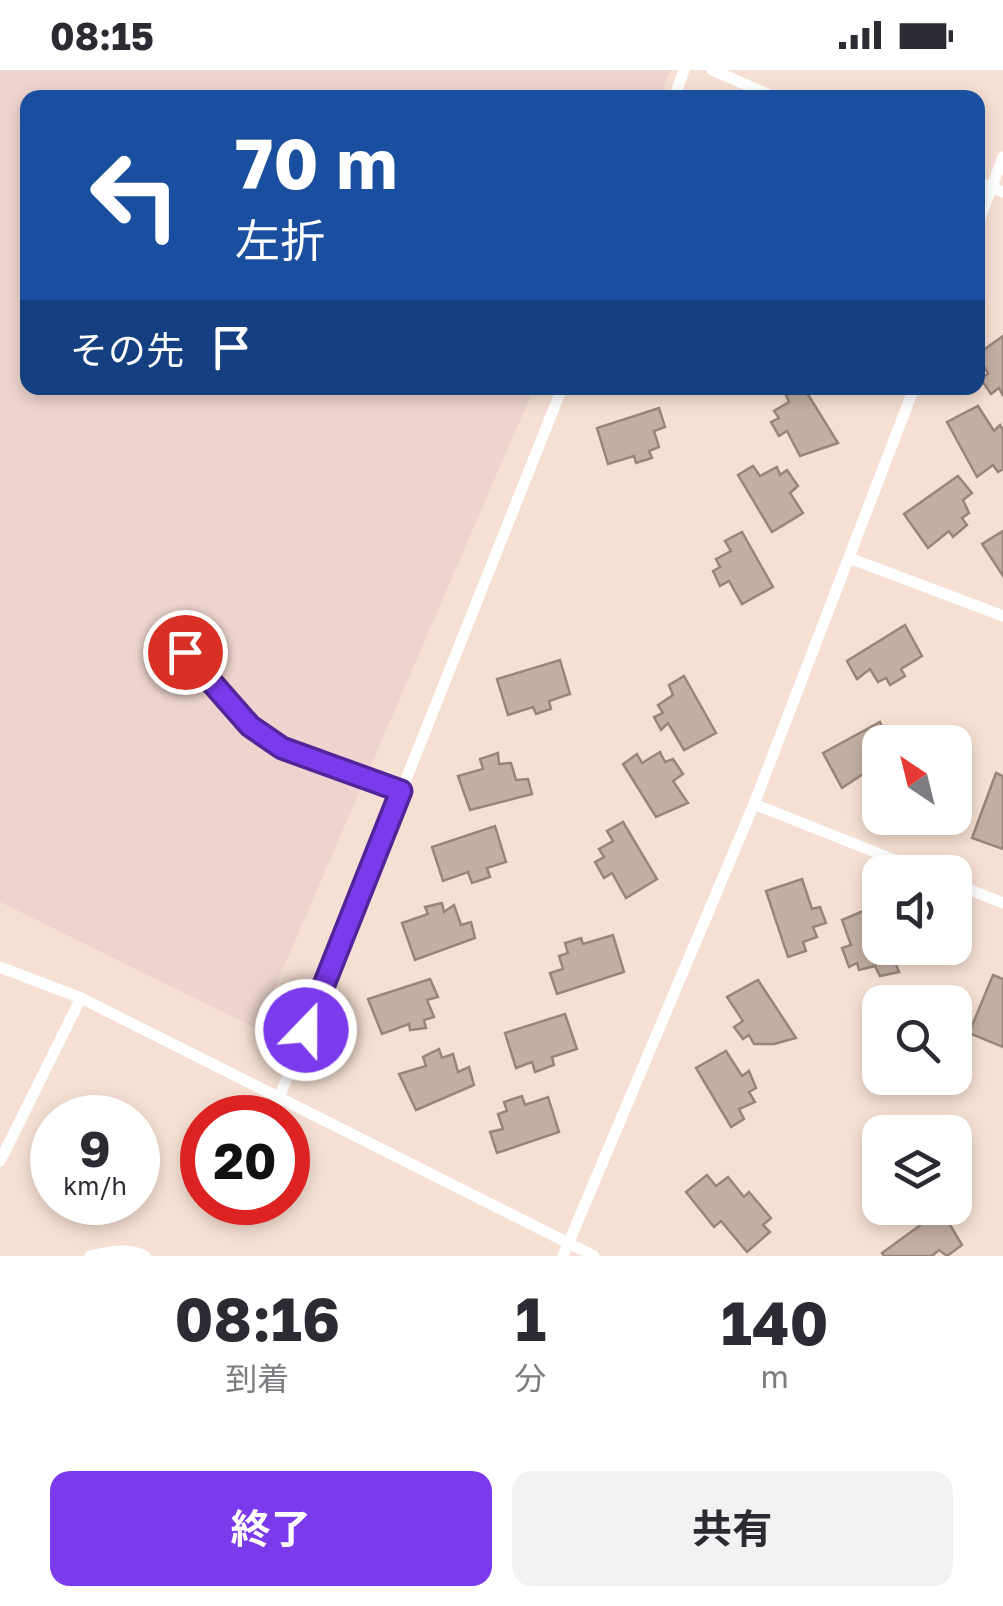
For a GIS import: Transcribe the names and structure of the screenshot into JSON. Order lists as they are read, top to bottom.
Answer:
{
  "north": "top left",
  "page": {
    "status": "08:15",
    "turn": ["70 m", "左折"],
    "then": "その先",
    "speed": "9 km/h",
    "limit": "20",
    "eta": [
      "08:16",
      "到着",
      "1",
      "分",
      "140",
      "m"
    ],
    "buttons": ["終了", "共有"]
  }
}
